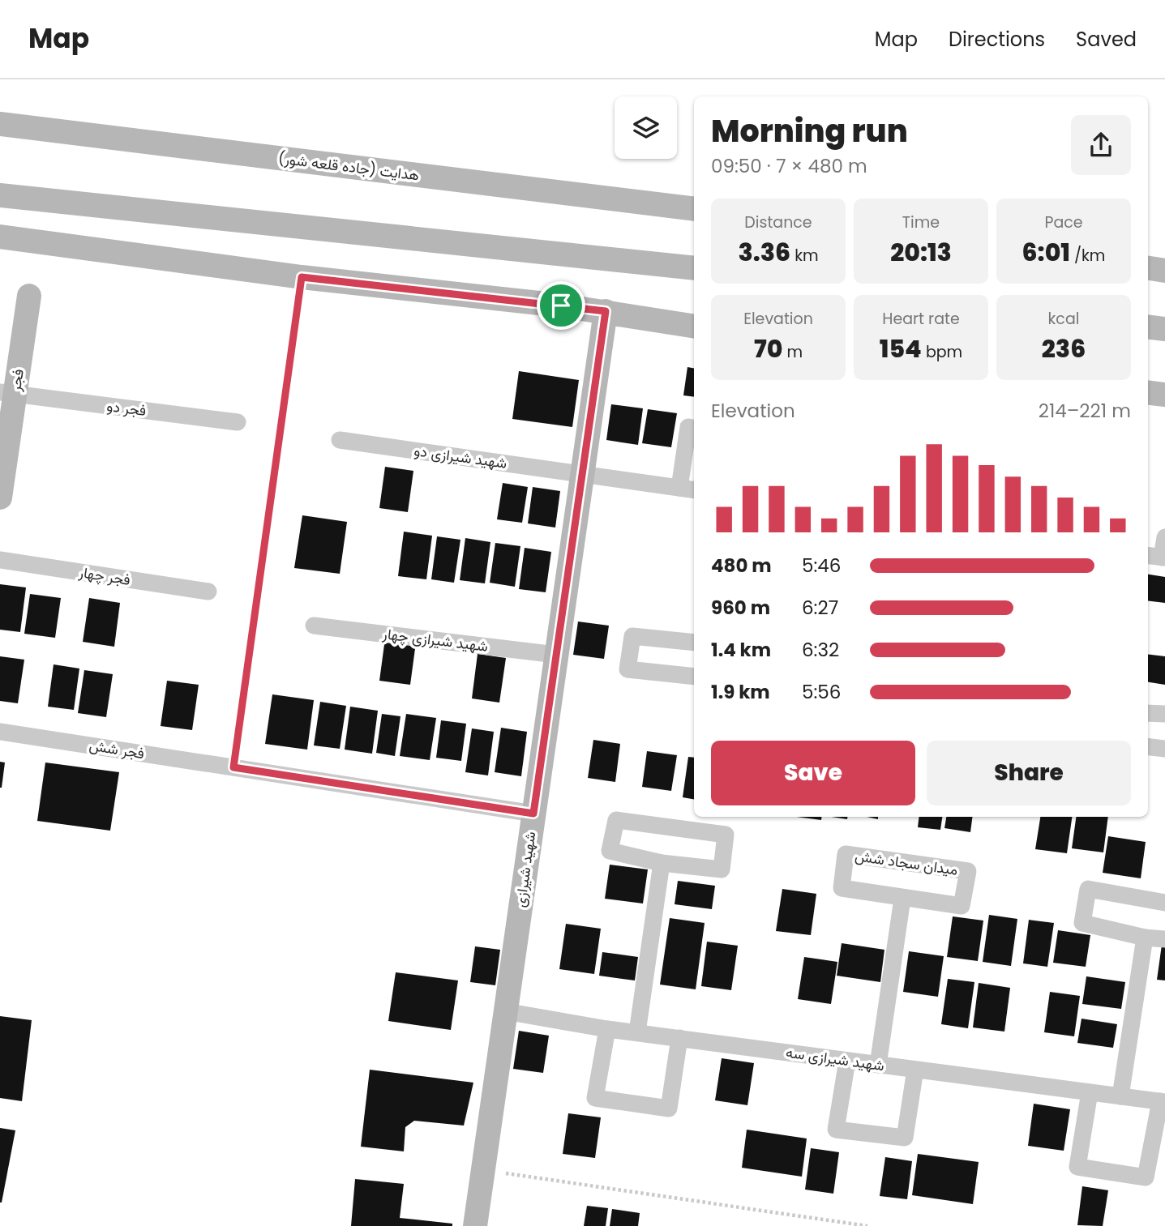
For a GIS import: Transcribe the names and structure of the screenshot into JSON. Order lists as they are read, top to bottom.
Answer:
{
  "streets": {
    "main road": ["هدایت (جاده قلعه شور)", "فجر", "شهید شیرازی"],
    "street": [
      "فجر دو",
      "شهید شیرازی دو",
      "فجر چهار",
      "شهید شیرازی چهار",
      "فجر شش",
      "میدان سجاد شش",
      "شهید شیرازی سه"
    ]
  },
  "crossings": [
    ["فجر", "فجر دو"],
    ["شهید شیرازی دو", "شهید شیرازی"],
    ["شهید شیرازی چهار", "شهید شیرازی"],
    ["فجر شش", "شهید شیرازی"],
    ["شهید شیرازی", "شهید شیرازی سه"]
  ],
  "page": {
    "header": "Map",
    "nav": ["Map", "Directions", "Saved"],
    "heading": ["Morning run", "09:50 · 7 × 480 m"],
    "stats": [
      ["Distance", "3.36 km"],
      ["Time", "20:13"],
      ["Pace", "6:01 /km"],
      ["Elevation", "70 m"],
      ["Heart rate", "154 bpm"],
      ["kcal", "236"]
    ],
    "chart": ["Elevation", "214–221 m"],
    "list": [
      {
        "name": "480 m",
        "note": "5:46"
      },
      {
        "name": "960 m",
        "note": "6:27"
      },
      {
        "name": "1.4 km",
        "note": "6:32"
      },
      {
        "name": "1.9 km",
        "note": "5:56"
      }
    ],
    "buttons": ["Save", "Share"]
  }
}
